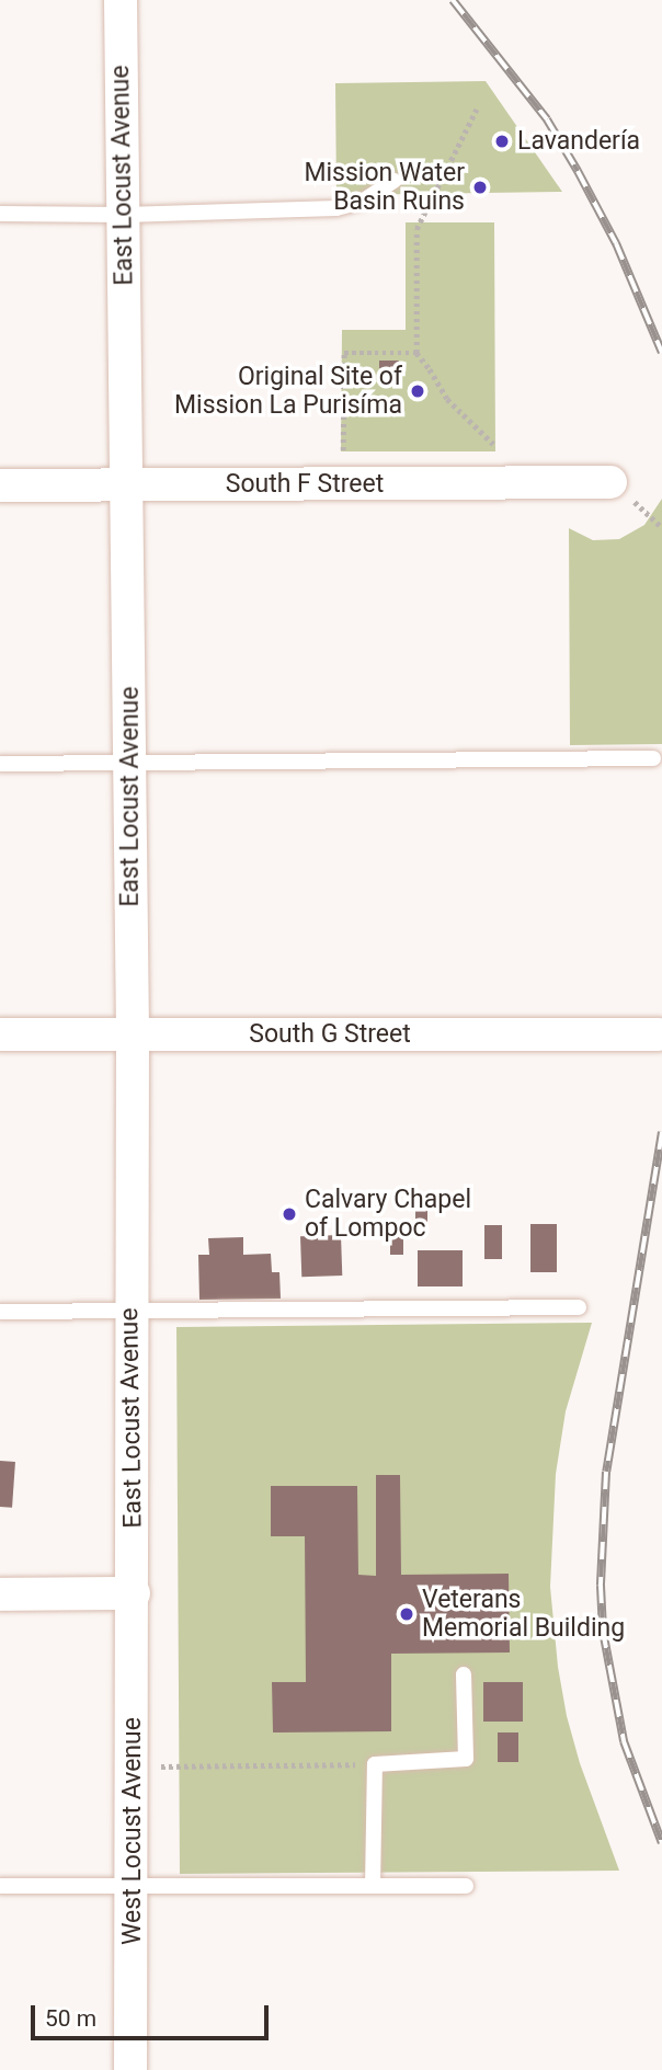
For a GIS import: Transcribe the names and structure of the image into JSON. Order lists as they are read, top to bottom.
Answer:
{
  "streets": {
    "street": [
      "East Locust Avenue",
      "South F Street",
      "South G Street",
      "West Locust Avenue"
    ]
  },
  "crossings": [
    ["East Locust Avenue", "South F Street"],
    ["East Locust Avenue", "South G Street"],
    ["East Locust Avenue", "West Locust Avenue"]
  ],
  "places": [
    "Lavandería",
    "Mission Water Basin Ruins",
    "Original Site of Mission La Purisíma",
    "Calvary Chapel of Lompoc",
    "Veterans Memorial Building"
  ],
  "scale_bar": "50 m"
}
